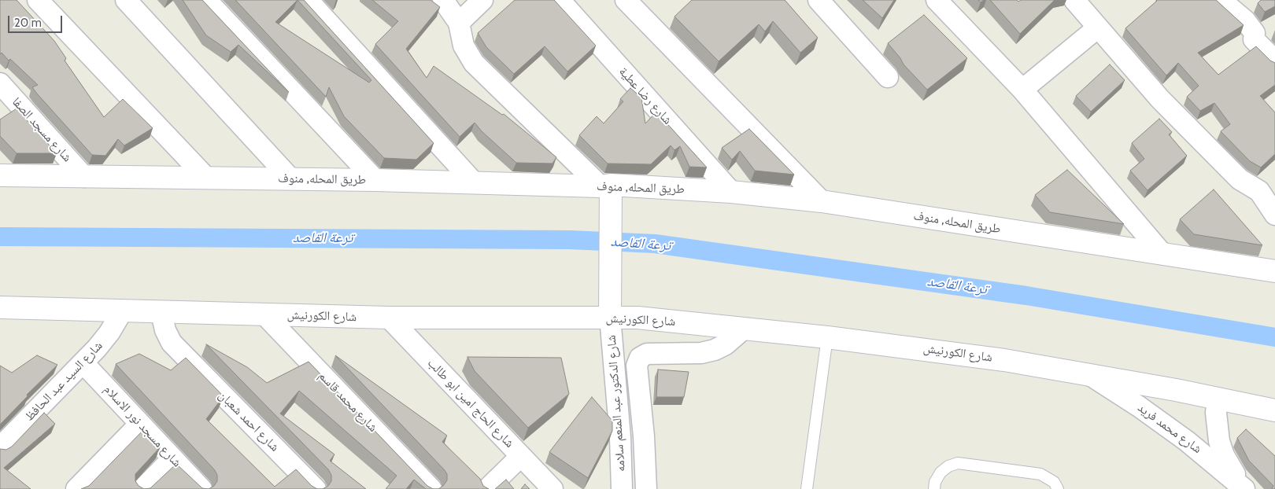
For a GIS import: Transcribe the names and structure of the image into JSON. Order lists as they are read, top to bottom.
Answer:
{
  "streets": {
    "main road": ["طريق المحله, منوف", "شارع الكورنيش"],
    "street": [
      "شارع رضا عطية",
      "شارع مسجد الصفا",
      "شارع السيد عبد الحافظ",
      "شارع محمد قاسم",
      "شارع الحاج امين ابو طالب",
      "شارع الدكتور عبد المنعم سلامه",
      "شارع احمد شعبان",
      "شارع مسجد نور الاسلام",
      "شارع محمد فريد"
    ]
  },
  "crossings": [
    ["شارع رضا عطية", "طريق المحله, منوف"],
    ["شارع مسجد الصفا", "طريق المحله, منوف"],
    ["شارع الكورنيش", "شارع السيد عبد الحافظ"],
    ["شارع الكورنيش", "شارع محمد قاسم"],
    ["شارع الكورنيش", "شارع الحاج امين ابو طالب"],
    ["شارع الكورنيش", "شارع الدكتور عبد المنعم سلامه"],
    ["شارع الكورنيش", "شارع احمد شعبان"],
    ["شارع الكورنيش", "شارع محمد فريد"],
    ["شارع السيد عبد الحافظ", "شارع مسجد نور الاسلام"]
  ],
  "water": ["ترعة القاصد"],
  "scale_bar": "20 m"
}
